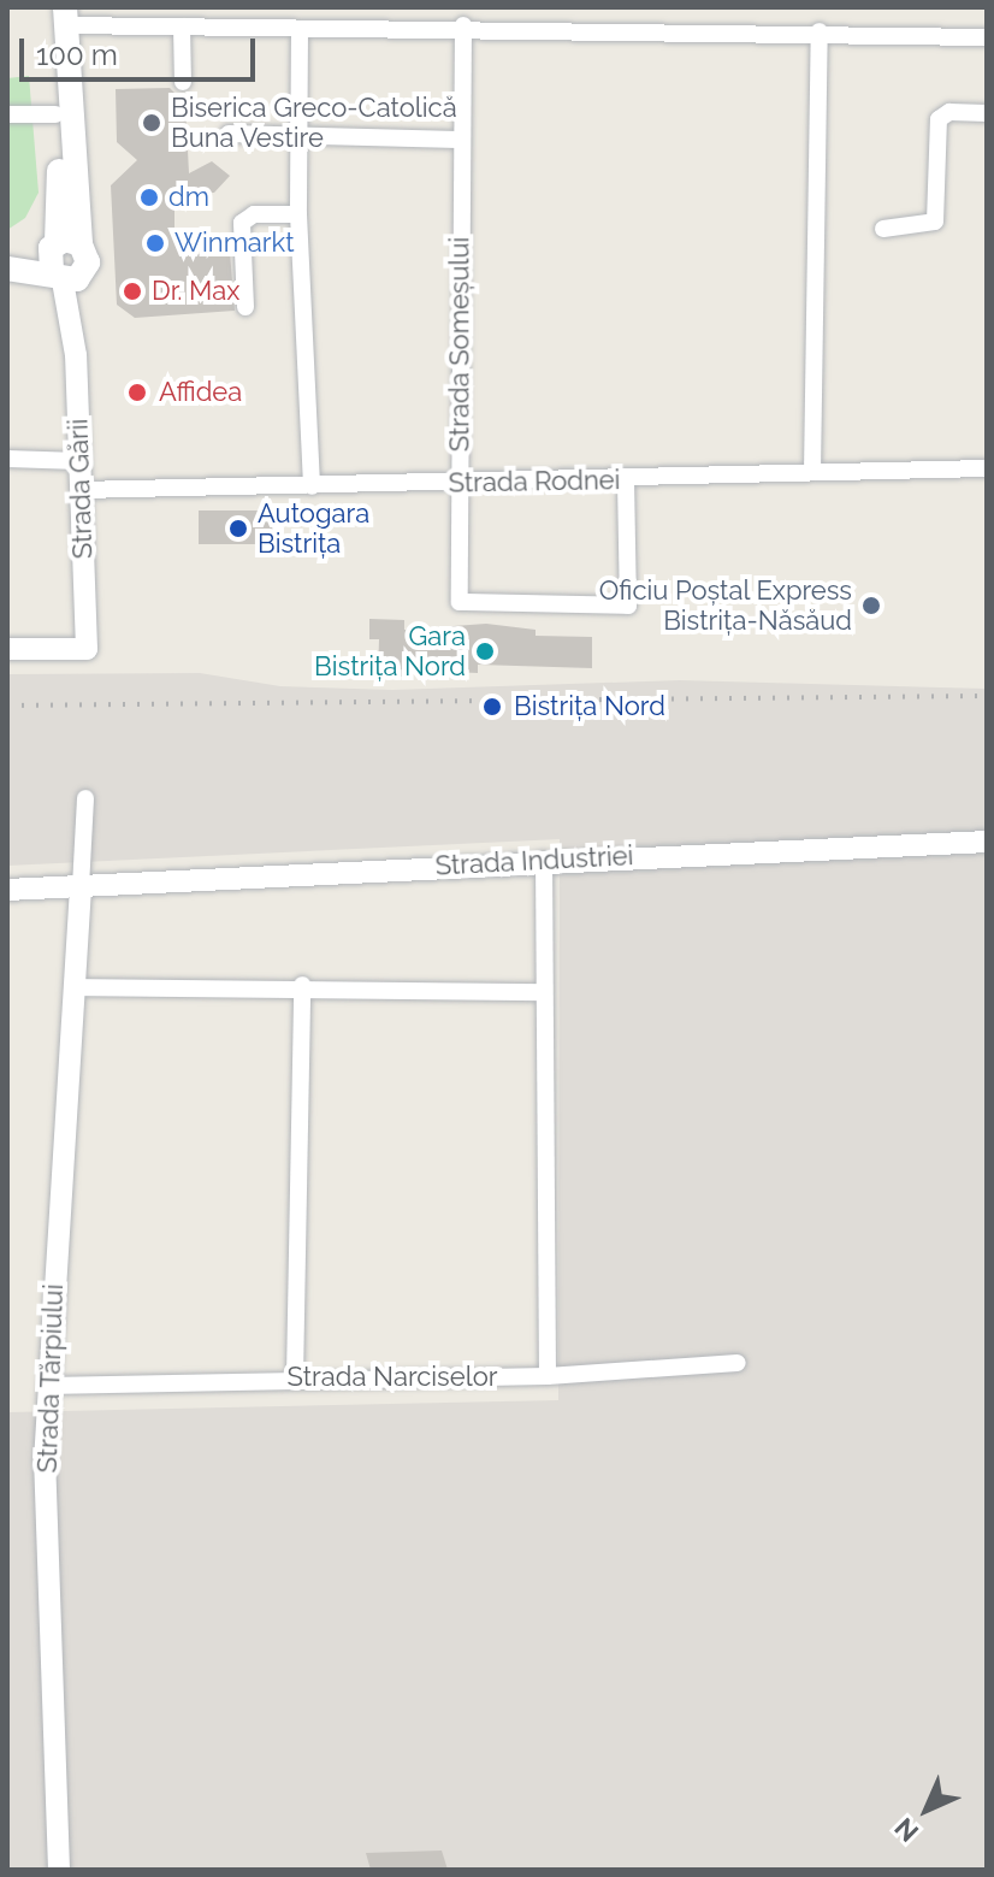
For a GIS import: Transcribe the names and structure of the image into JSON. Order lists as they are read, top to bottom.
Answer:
{
  "streets": {
    "main road": ["Strada Gării"],
    "street": [
      "Strada Someșului",
      "Strada Rodnei",
      "Strada Industriei",
      "Strada Narciselor",
      "Strada Tărpiului"
    ]
  },
  "crossings": [
    ["Strada Someșului", "Strada Rodnei"],
    ["Strada Rodnei", "Strada Gării"],
    ["Strada Industriei", "Strada Tărpiului"],
    ["Strada Narciselor", "Strada Tărpiului"]
  ],
  "places": [
    "Biserica Greco-Catolică Buna Vestire",
    "dm",
    "Winmarkt",
    "Dr. Max",
    "Affidea",
    "Autogara Bistrița",
    "Oficiu Poștal Express Bistrița-Năsăud",
    "Gara Bistrița Nord",
    "Bistrița Nord"
  ],
  "scale_bar": "100 m",
  "north": "bottom left"
}
